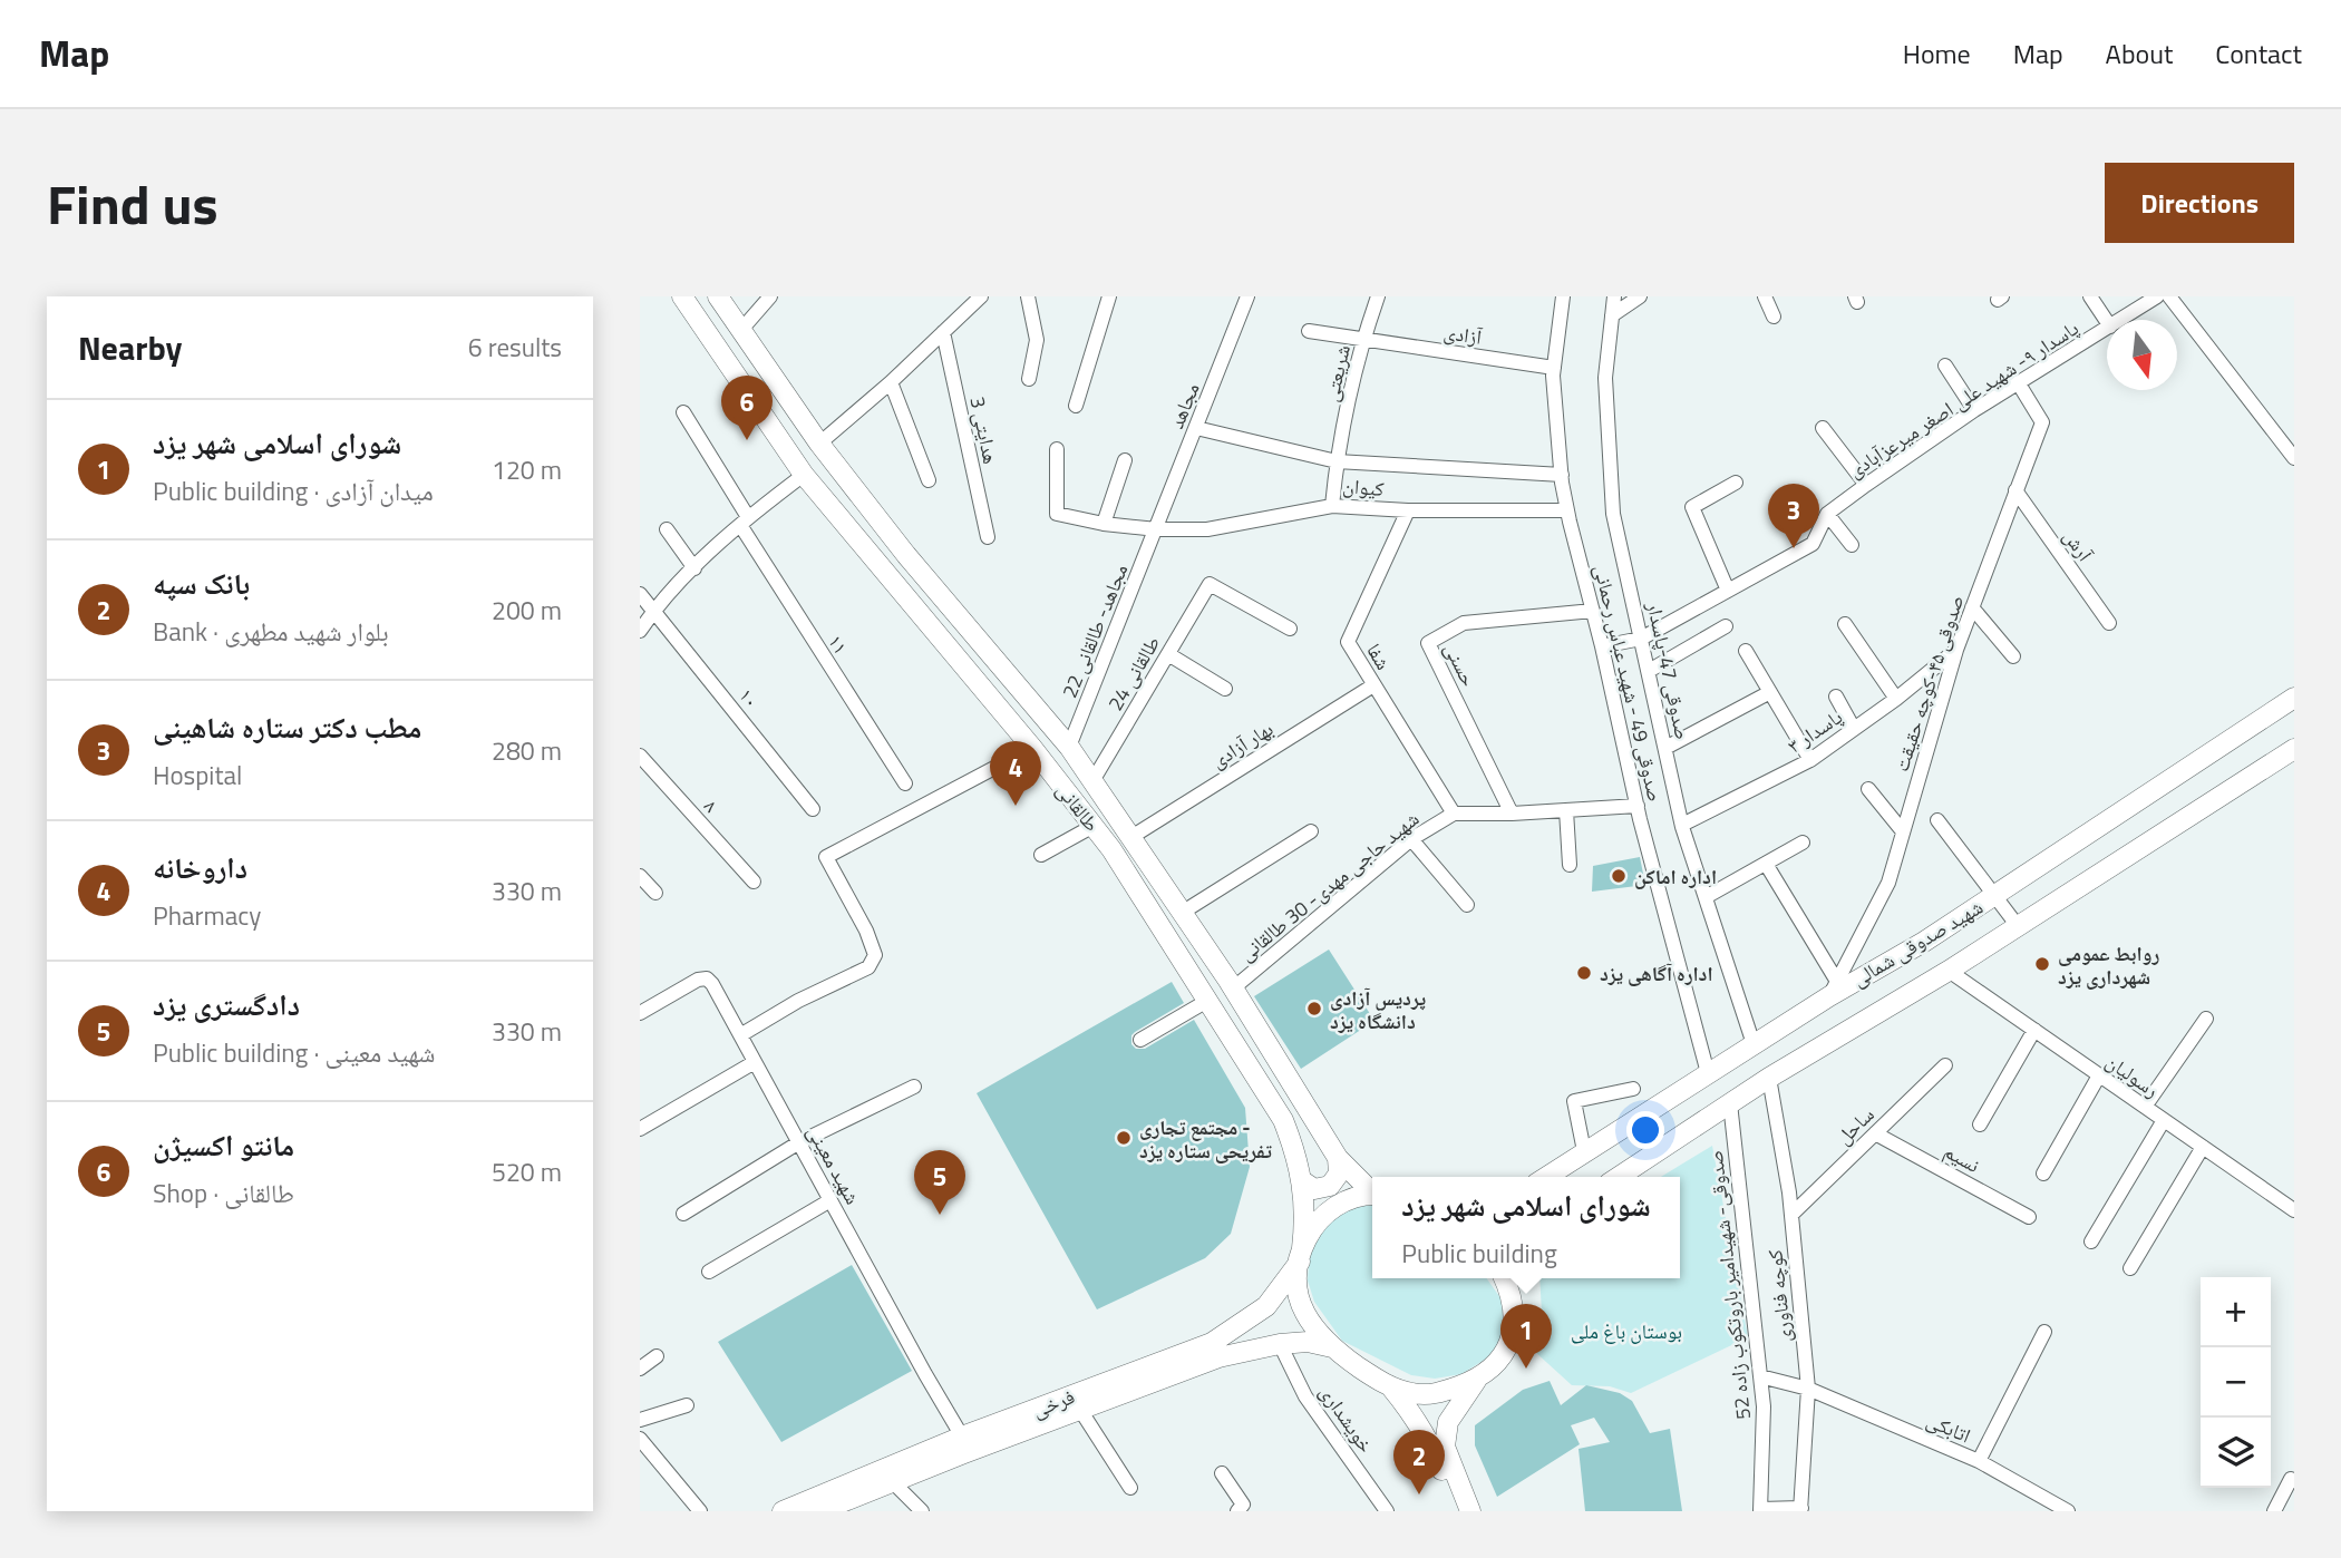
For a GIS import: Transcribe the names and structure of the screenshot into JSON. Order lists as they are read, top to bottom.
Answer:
{
  "streets": {
    "main road": ["طالقانی", "شهید صدوقی شمالی", "فرخی"],
    "street": [
      "آزادی",
      "شریعتی",
      "پاسدار ۹- شهید علی اصغر میرعزآبادی",
      "مجاهد",
      "هدایتی 3",
      "کیوان",
      "آرش",
      "مجاهد- طالقانی 22",
      "۱۱",
      "شفا",
      "حسنی",
      "صدوقی 47-پاسدار",
      "طالقانی 24",
      "صدوقی 49 - شهید عباس رحمانی",
      "صدوقی ۴۵-کوچه حقیقت",
      "۱۰",
      "پاسدار ۳",
      "بهار آزادی",
      "۸",
      "شهید حاجی مهدی- 30 طالقانی",
      "رسولیان",
      "ساحل",
      "نسیم",
      "شهید معینی",
      "52 صدوقی- شهیدامیر باروتکوب زاده",
      "کوچه فناوری",
      "خویشداری",
      "اتابکی"
    ]
  },
  "crossings": [
    ["آزادی", "شریعتی"],
    ["آزادی", "صدوقی 49 - شهید عباس رحمانی"],
    ["شریعتی", "کیوان"],
    ["پاسدار ۹- شهید علی اصغر میرعزآبادی", "صدوقی 47-پاسدار"],
    ["پاسدار ۹- شهید علی اصغر میرعزآبادی", "صدوقی 49 - شهید عباس رحمانی"],
    ["پاسدار ۹- شهید علی اصغر میرعزآبادی", "صدوقی ۴۵-کوچه حقیقت"],
    ["مجاهد", "مجاهد- طالقانی 22"],
    ["کیوان", "شفا"],
    ["کیوان", "صدوقی 49 - شهید عباس رحمانی"],
    ["آرش", "صدوقی ۴۵-کوچه حقیقت"],
    ["مجاهد- طالقانی 22", "طالقانی"],
    ["شفا", "بهار آزادی"],
    ["شفا", "شهید حاجی مهدی- 30 طالقانی"],
    ["حسنی", "صدوقی 49 - شهید عباس رحمانی"],
    ["صدوقی 47-پاسدار", "پاسدار ۳"],
    ["صدوقی 47-پاسدار", "شهید صدوقی شمالی"],
    ["طالقانی 24", "طالقانی"],
    ["صدوقی 49 - شهید عباس رحمانی", "شهید صدوقی شمالی"],
    ["صدوقی ۴۵-کوچه حقیقت", "پاسدار ۳"],
    ["صدوقی ۴۵-کوچه حقیقت", "شهید صدوقی شمالی"],
    ["بهار آزادی", "طالقانی"],
    ["طالقانی", "شهید حاجی مهدی- 30 طالقانی"],
    ["طالقانی", "فرخی"],
    ["شهید صدوقی شمالی", "رسولیان"],
    ["شهید صدوقی شمالی", "52 صدوقی- شهیدامیر باروتکوب زاده"],
    ["شهید صدوقی شمالی", "کوچه فناوری"],
    ["ساحل", "نسیم"],
    ["ساحل", "کوچه فناوری"],
    ["شهید معینی", "فرخی"],
    ["52 صدوقی- شهیدامیر باروتکوب زاده", "اتابکی"],
    ["کوچه فناوری", "اتابکی"],
    ["فرخی", "خویشداری"]
  ],
  "parks": ["بوستان باغ ملی"],
  "places": [
    "اداره اماکن",
    "روابط عمومی شهرداری یزد",
    "اداره آگاهی یزد",
    "پردیس آزادی دانشگاه یزد",
    "مجتمع تجاری - تفریحی ستاره یزد"
  ],
  "north": "bottom",
  "page": {
    "header": "Map",
    "nav": [
      "Home",
      "Map",
      "About",
      "Contact"
    ],
    "title": "Find us",
    "buttons": "Directions",
    "heading": ["Nearby", "6 results"],
    "pins": [
      "6",
      "3",
      "4",
      "5",
      "1",
      "2"
    ],
    "list": [
      {
        "mark": "1",
        "name": "شورای اسلامی شهر یزد",
        "note": "Public building · میدان آزادی",
        "value": "120 m"
      },
      {
        "mark": "2",
        "name": "بانک سپه",
        "note": "Bank · بلوار شهید مطهری",
        "value": "200 m"
      },
      {
        "mark": "3",
        "name": "مطب دکتر ستاره شاهینی",
        "note": "Hospital",
        "value": "280 m"
      },
      {
        "mark": "4",
        "name": "داروخانه",
        "note": "Pharmacy",
        "value": "330 m"
      },
      {
        "mark": "5",
        "name": "دادگستری یزد",
        "note": "Public building · شهید معینی",
        "value": "330 m"
      },
      {
        "mark": "6",
        "name": "مانتو اكسيژن",
        "note": "Shop · طالقانی",
        "value": "520 m"
      }
    ],
    "popup": ["شورای اسلامی شهر یزد", "Public building"],
    "map_buttons": ["+", "−"]
  }
}
